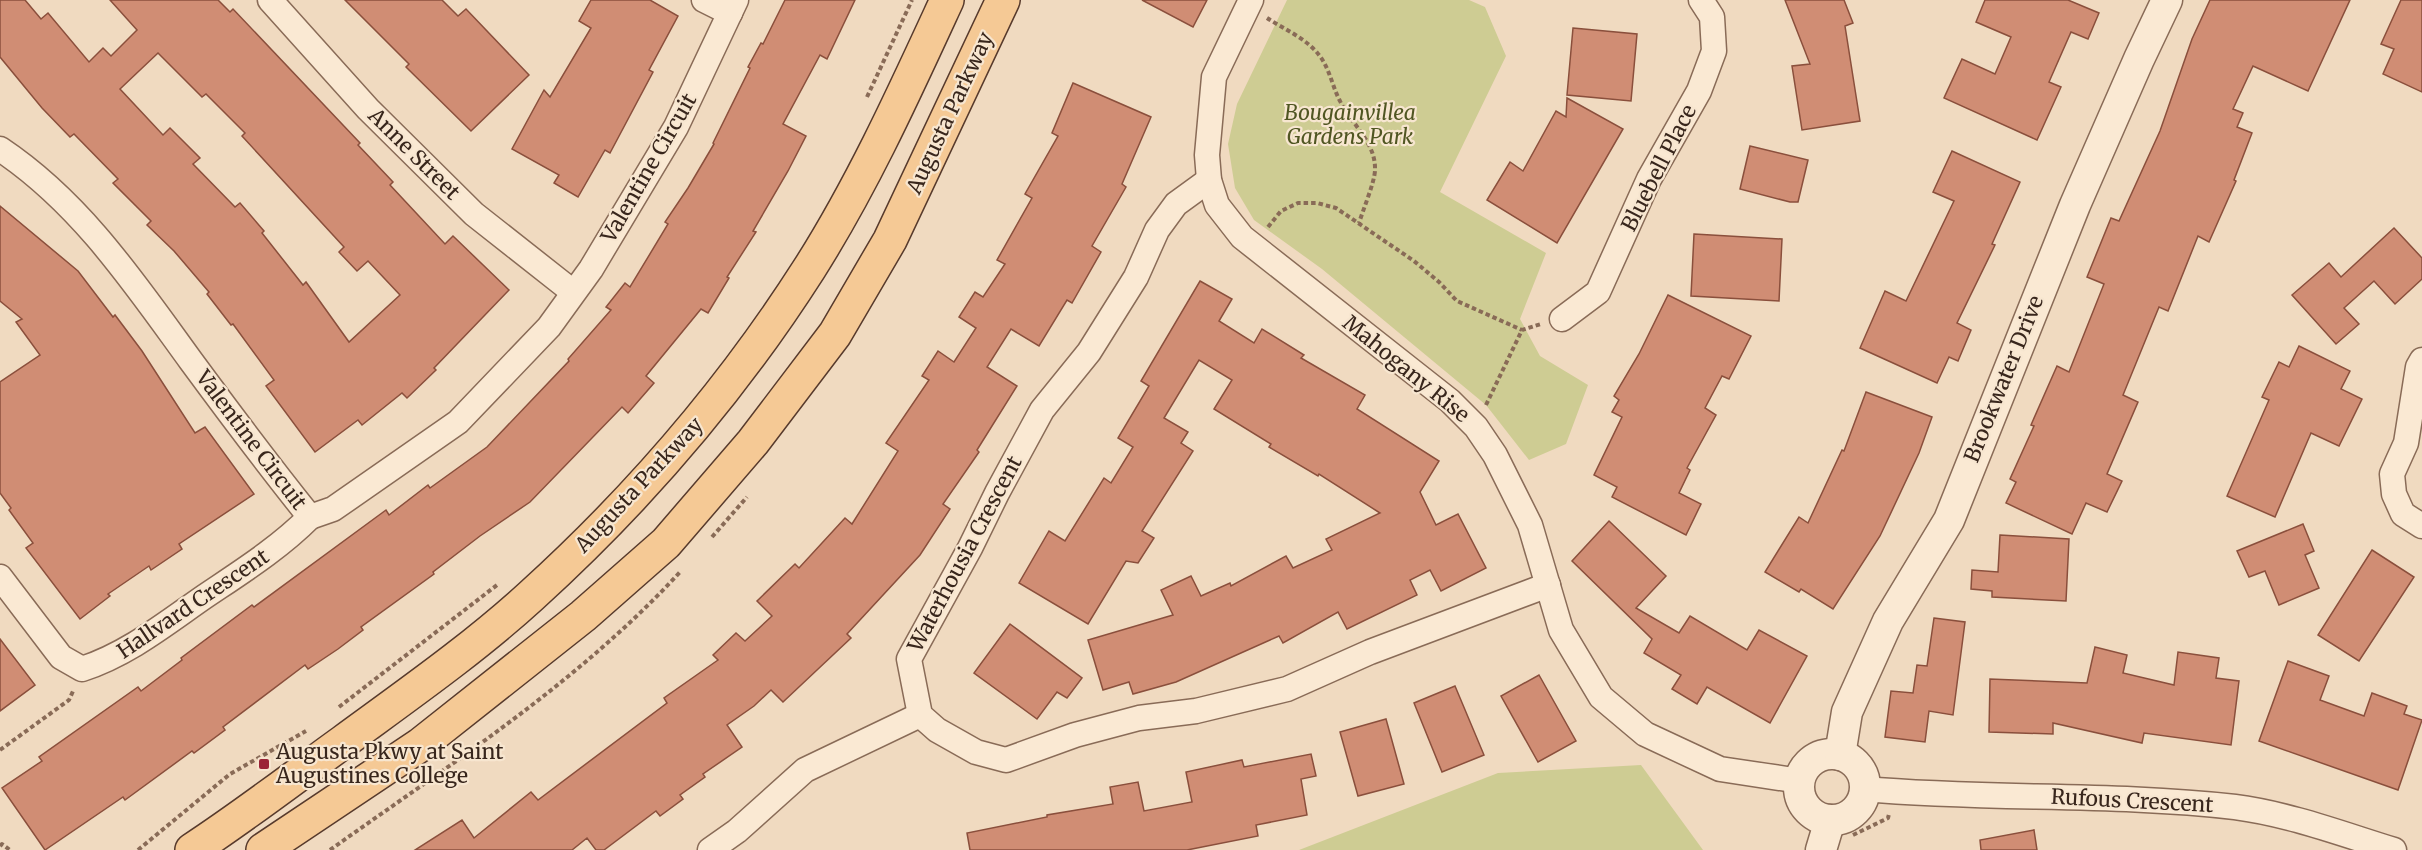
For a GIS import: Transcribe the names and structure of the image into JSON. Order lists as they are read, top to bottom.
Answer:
{
  "streets": {
    "main road": ["Augusta Parkway"],
    "street": [
      "Anne Street",
      "Valentine Circuit",
      "Bluebell Place",
      "Mahogany Rise",
      "Brookwater Drive",
      "Waterhousia Crescent",
      "Hallvard Crescent",
      "Rufous Crescent"
    ]
  },
  "crossings": [
    ["Anne Street", "Valentine Circuit"],
    ["Valentine Circuit", "Hallvard Crescent"],
    ["Mahogany Rise", "Brookwater Drive"],
    ["Mahogany Rise", "Waterhousia Crescent"],
    ["Mahogany Rise", "Rufous Crescent"],
    ["Brookwater Drive", "Rufous Crescent"]
  ],
  "parks": ["Bougainvillea Gardens Park"],
  "places": {
    "transit": ["Augusta Pkwy at Saint Augustines College"]
  }
}
